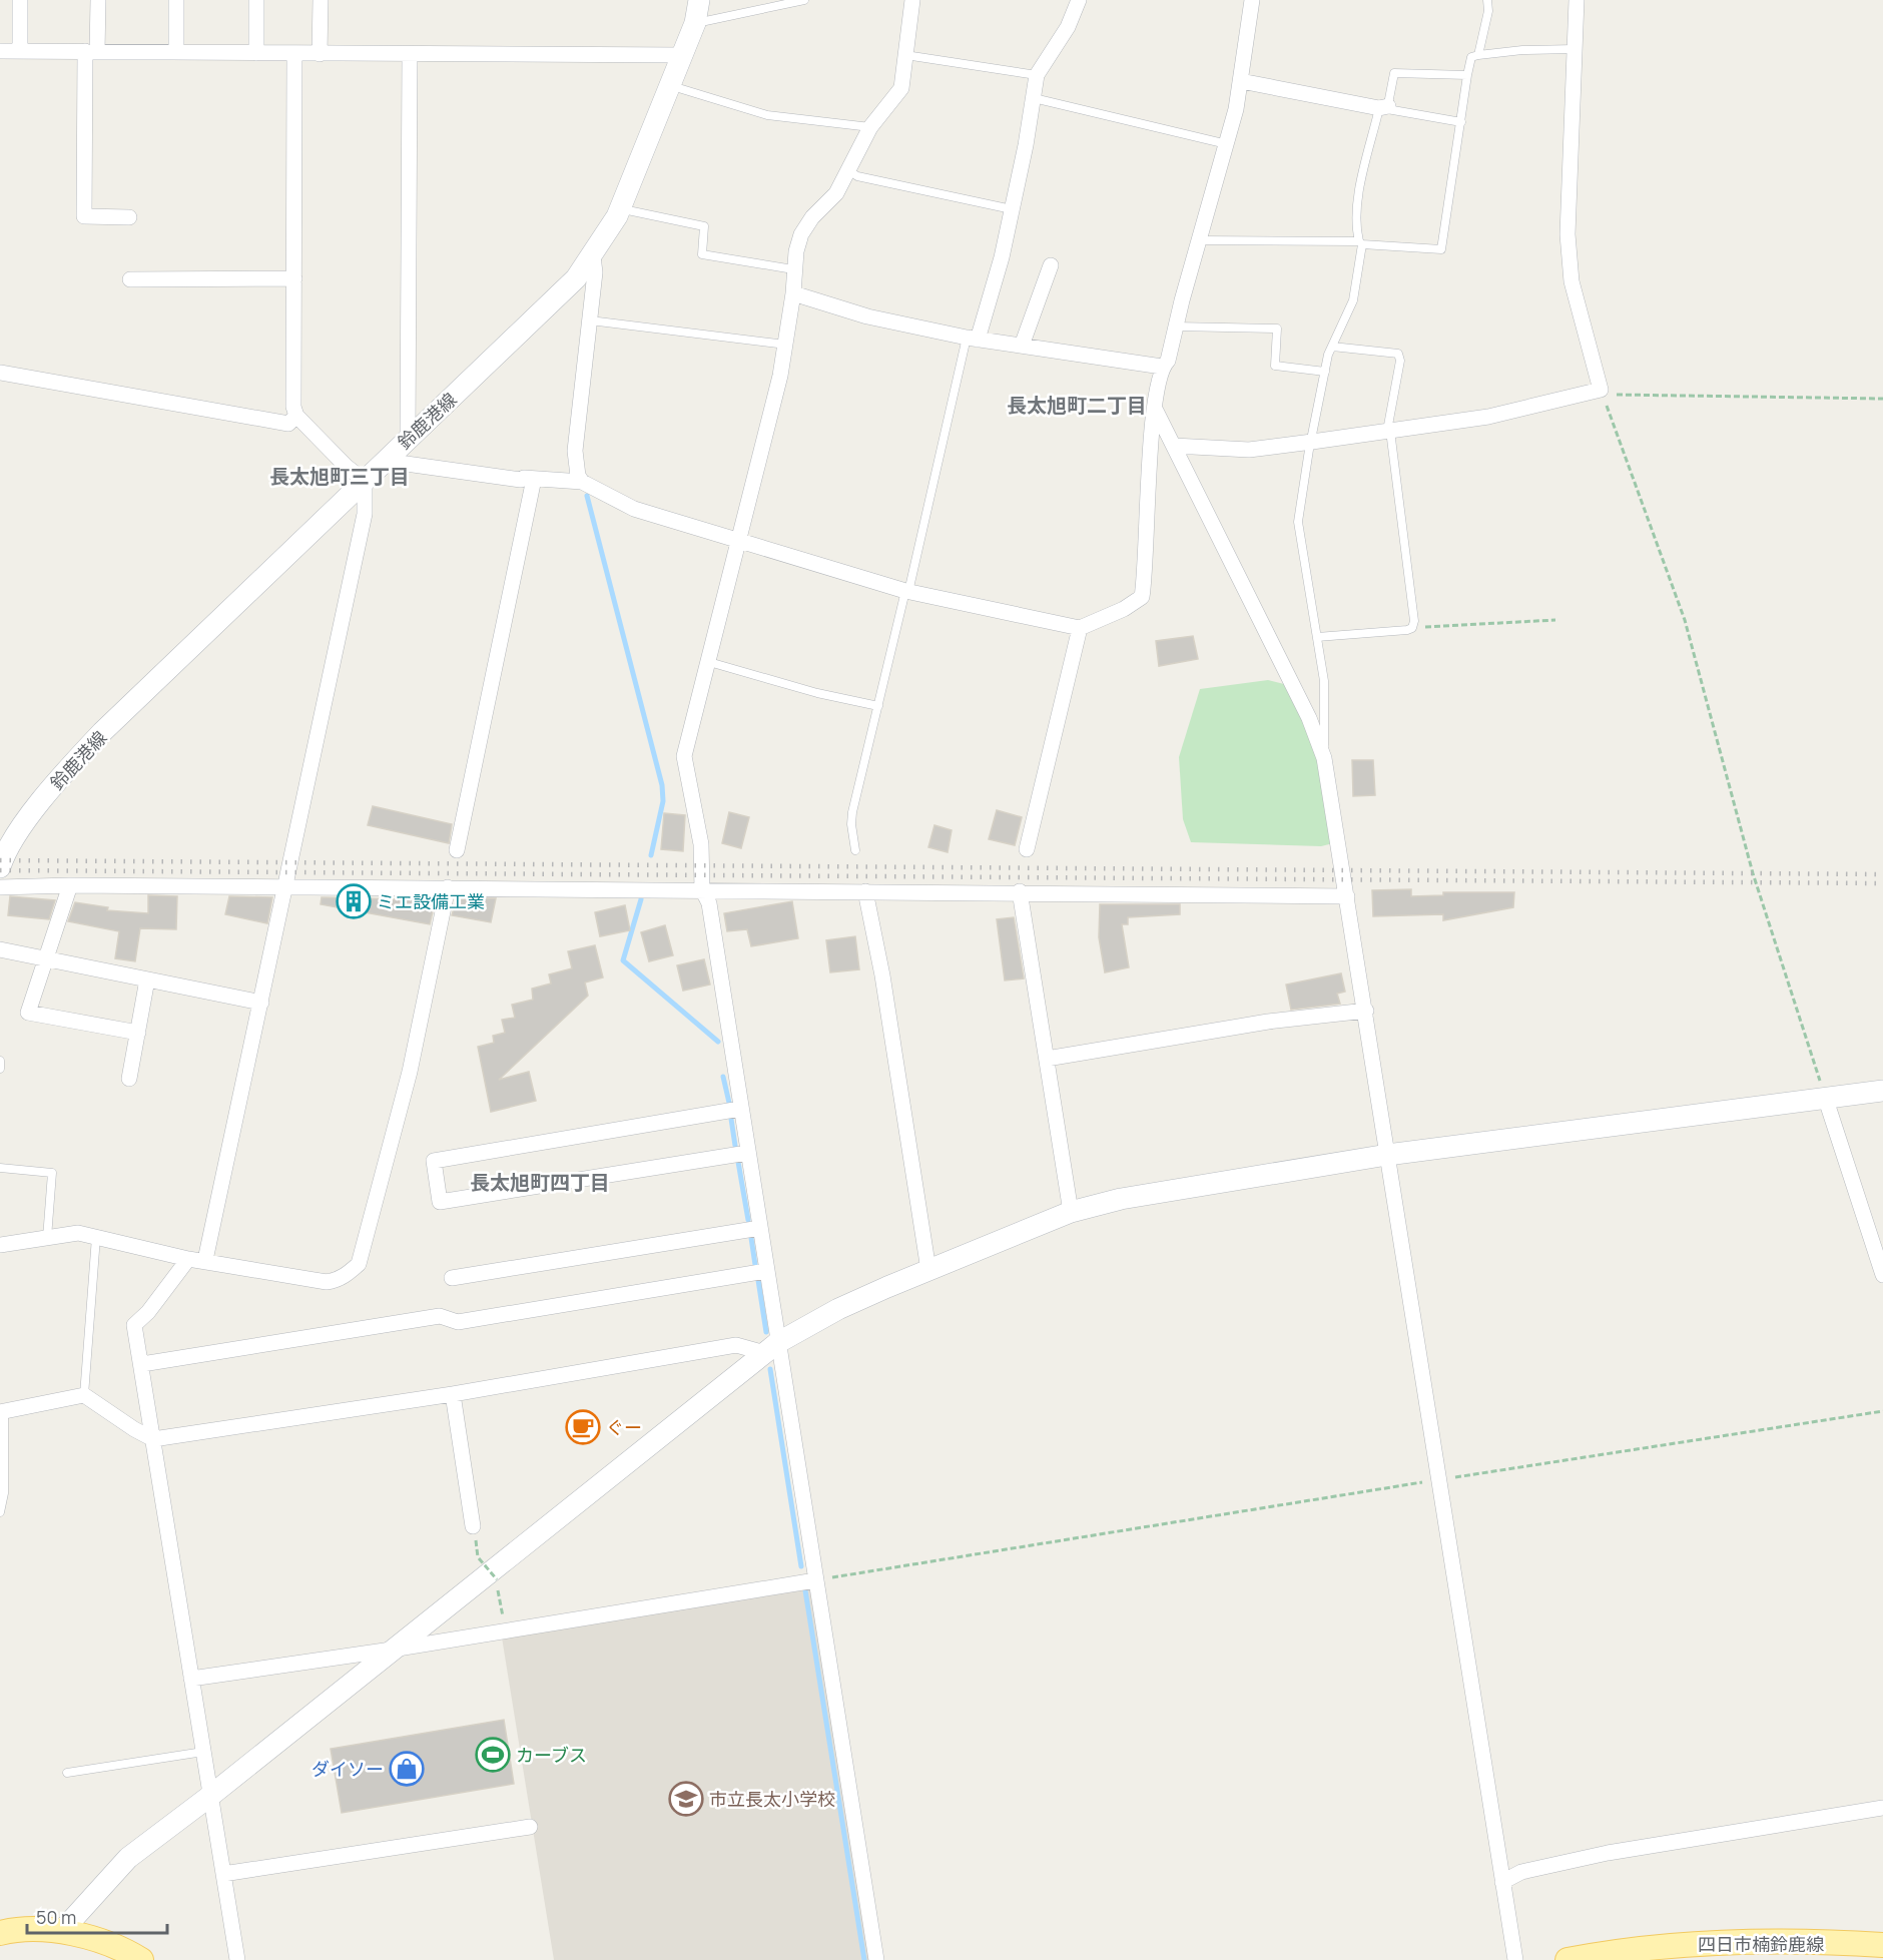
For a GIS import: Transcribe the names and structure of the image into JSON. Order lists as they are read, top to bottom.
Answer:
{
  "streets": {
    "main road": ["四日市楠鈴鹿線"],
    "street": ["鈴鹿港線"]
  },
  "districts": ["長太旭町二丁目", "長太旭町三丁目", "長太旭町四丁目"],
  "places": {
    "building": ["ミエ設備工業"],
    "cafe": ["ぐー"],
    "sports": ["カーブス"],
    "shop": ["ダイソー"],
    "school or university": ["市立長太小学校"]
  },
  "scale_bar": "50 m"
}
